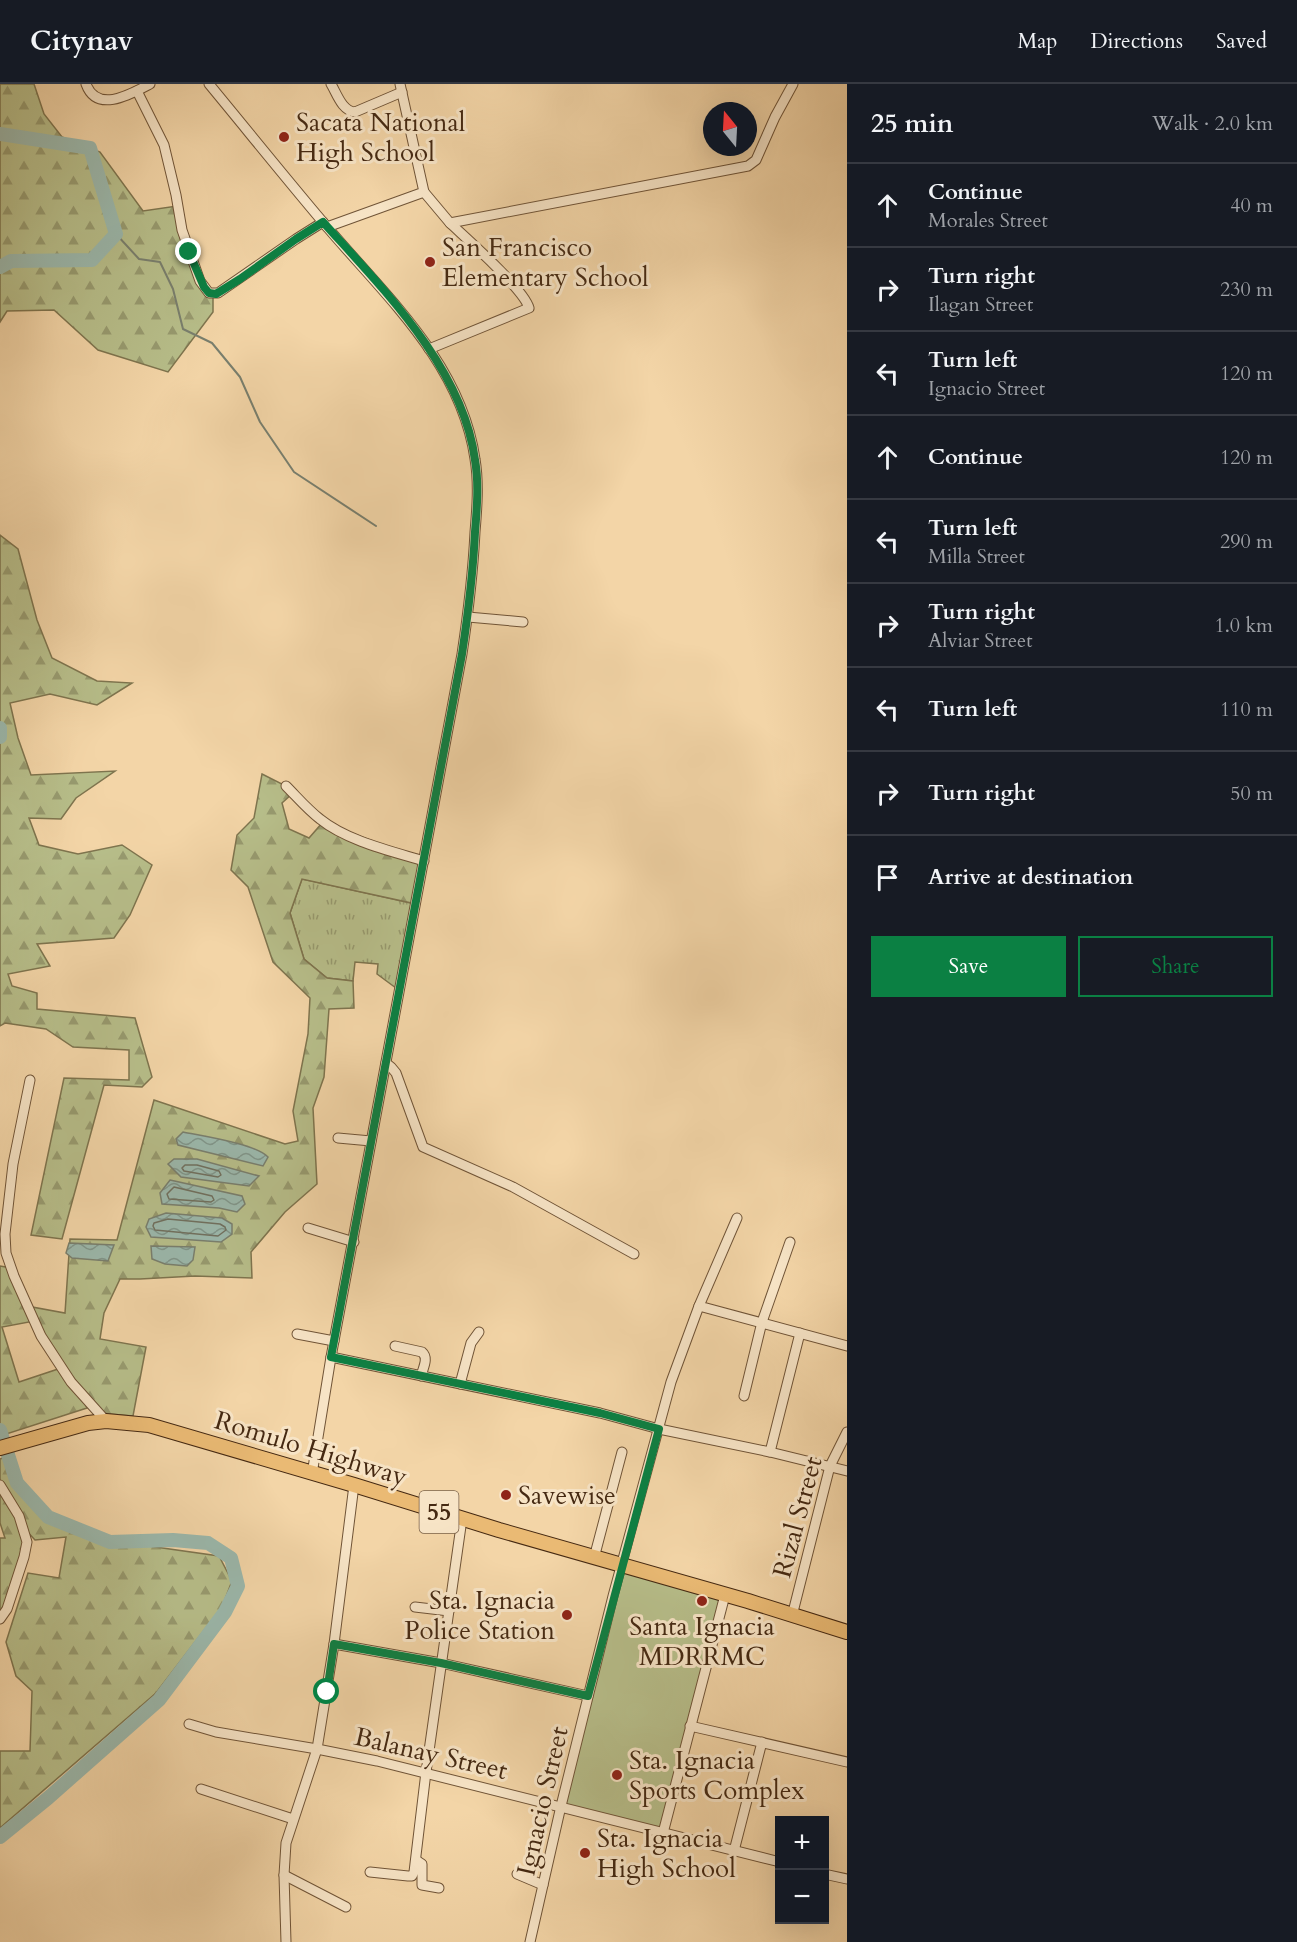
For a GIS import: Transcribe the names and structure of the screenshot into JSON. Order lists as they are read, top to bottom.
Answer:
{
  "streets": {
    "highway": ["Romulo Highway", "55"],
    "street": ["Rizal Street", "Balanay Street", "Ignacio Street"]
  },
  "crossings": [
    ["Romulo Highway", "Rizal Street"],
    ["Romulo Highway", "Ignacio Street"],
    ["Balanay Street", "Ignacio Street"]
  ],
  "places": [
    "Sacata National High School",
    "San Francisco Elementary School",
    "Savewise",
    "Santa Ignacia MDRRMC",
    "Sta. Ignacia Police Station",
    "Sta. Ignacia Sports Complex",
    "Sta. Ignacia High School"
  ],
  "north": "top",
  "page": {
    "header": "Citynav",
    "nav": ["Map", "Directions", "Saved"],
    "heading": ["25 min", "Walk · 2.0 km"],
    "list": [
      ["Continue", "Morales Street", "40 m"],
      ["Turn right", "Ilagan Street", "230 m"],
      ["Turn left", "Ignacio Street", "120 m"],
      ["Continue", "120 m"],
      ["Turn left", "Milla Street", "290 m"],
      ["Turn right", "Alviar Street", "1.0 km"],
      ["Turn left", "110 m"],
      ["Turn right", "50 m"],
      "Arrive at destination"
    ],
    "buttons": ["Save", "Share"],
    "map_buttons": ["+", "−"]
  }
}
